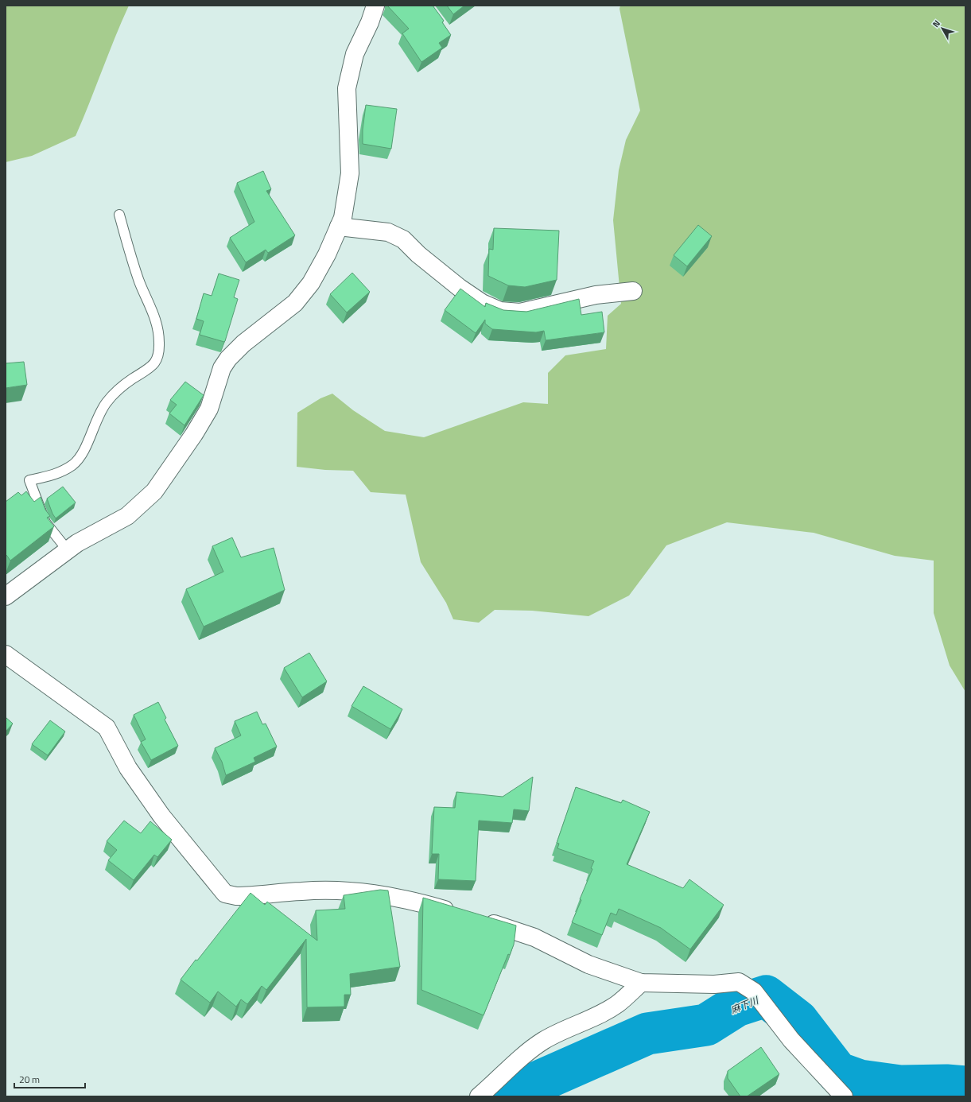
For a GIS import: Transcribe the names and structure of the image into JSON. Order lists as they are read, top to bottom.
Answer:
{
  "water": ["麻下川"],
  "scale_bar": "20 m",
  "north": "top left"
}
